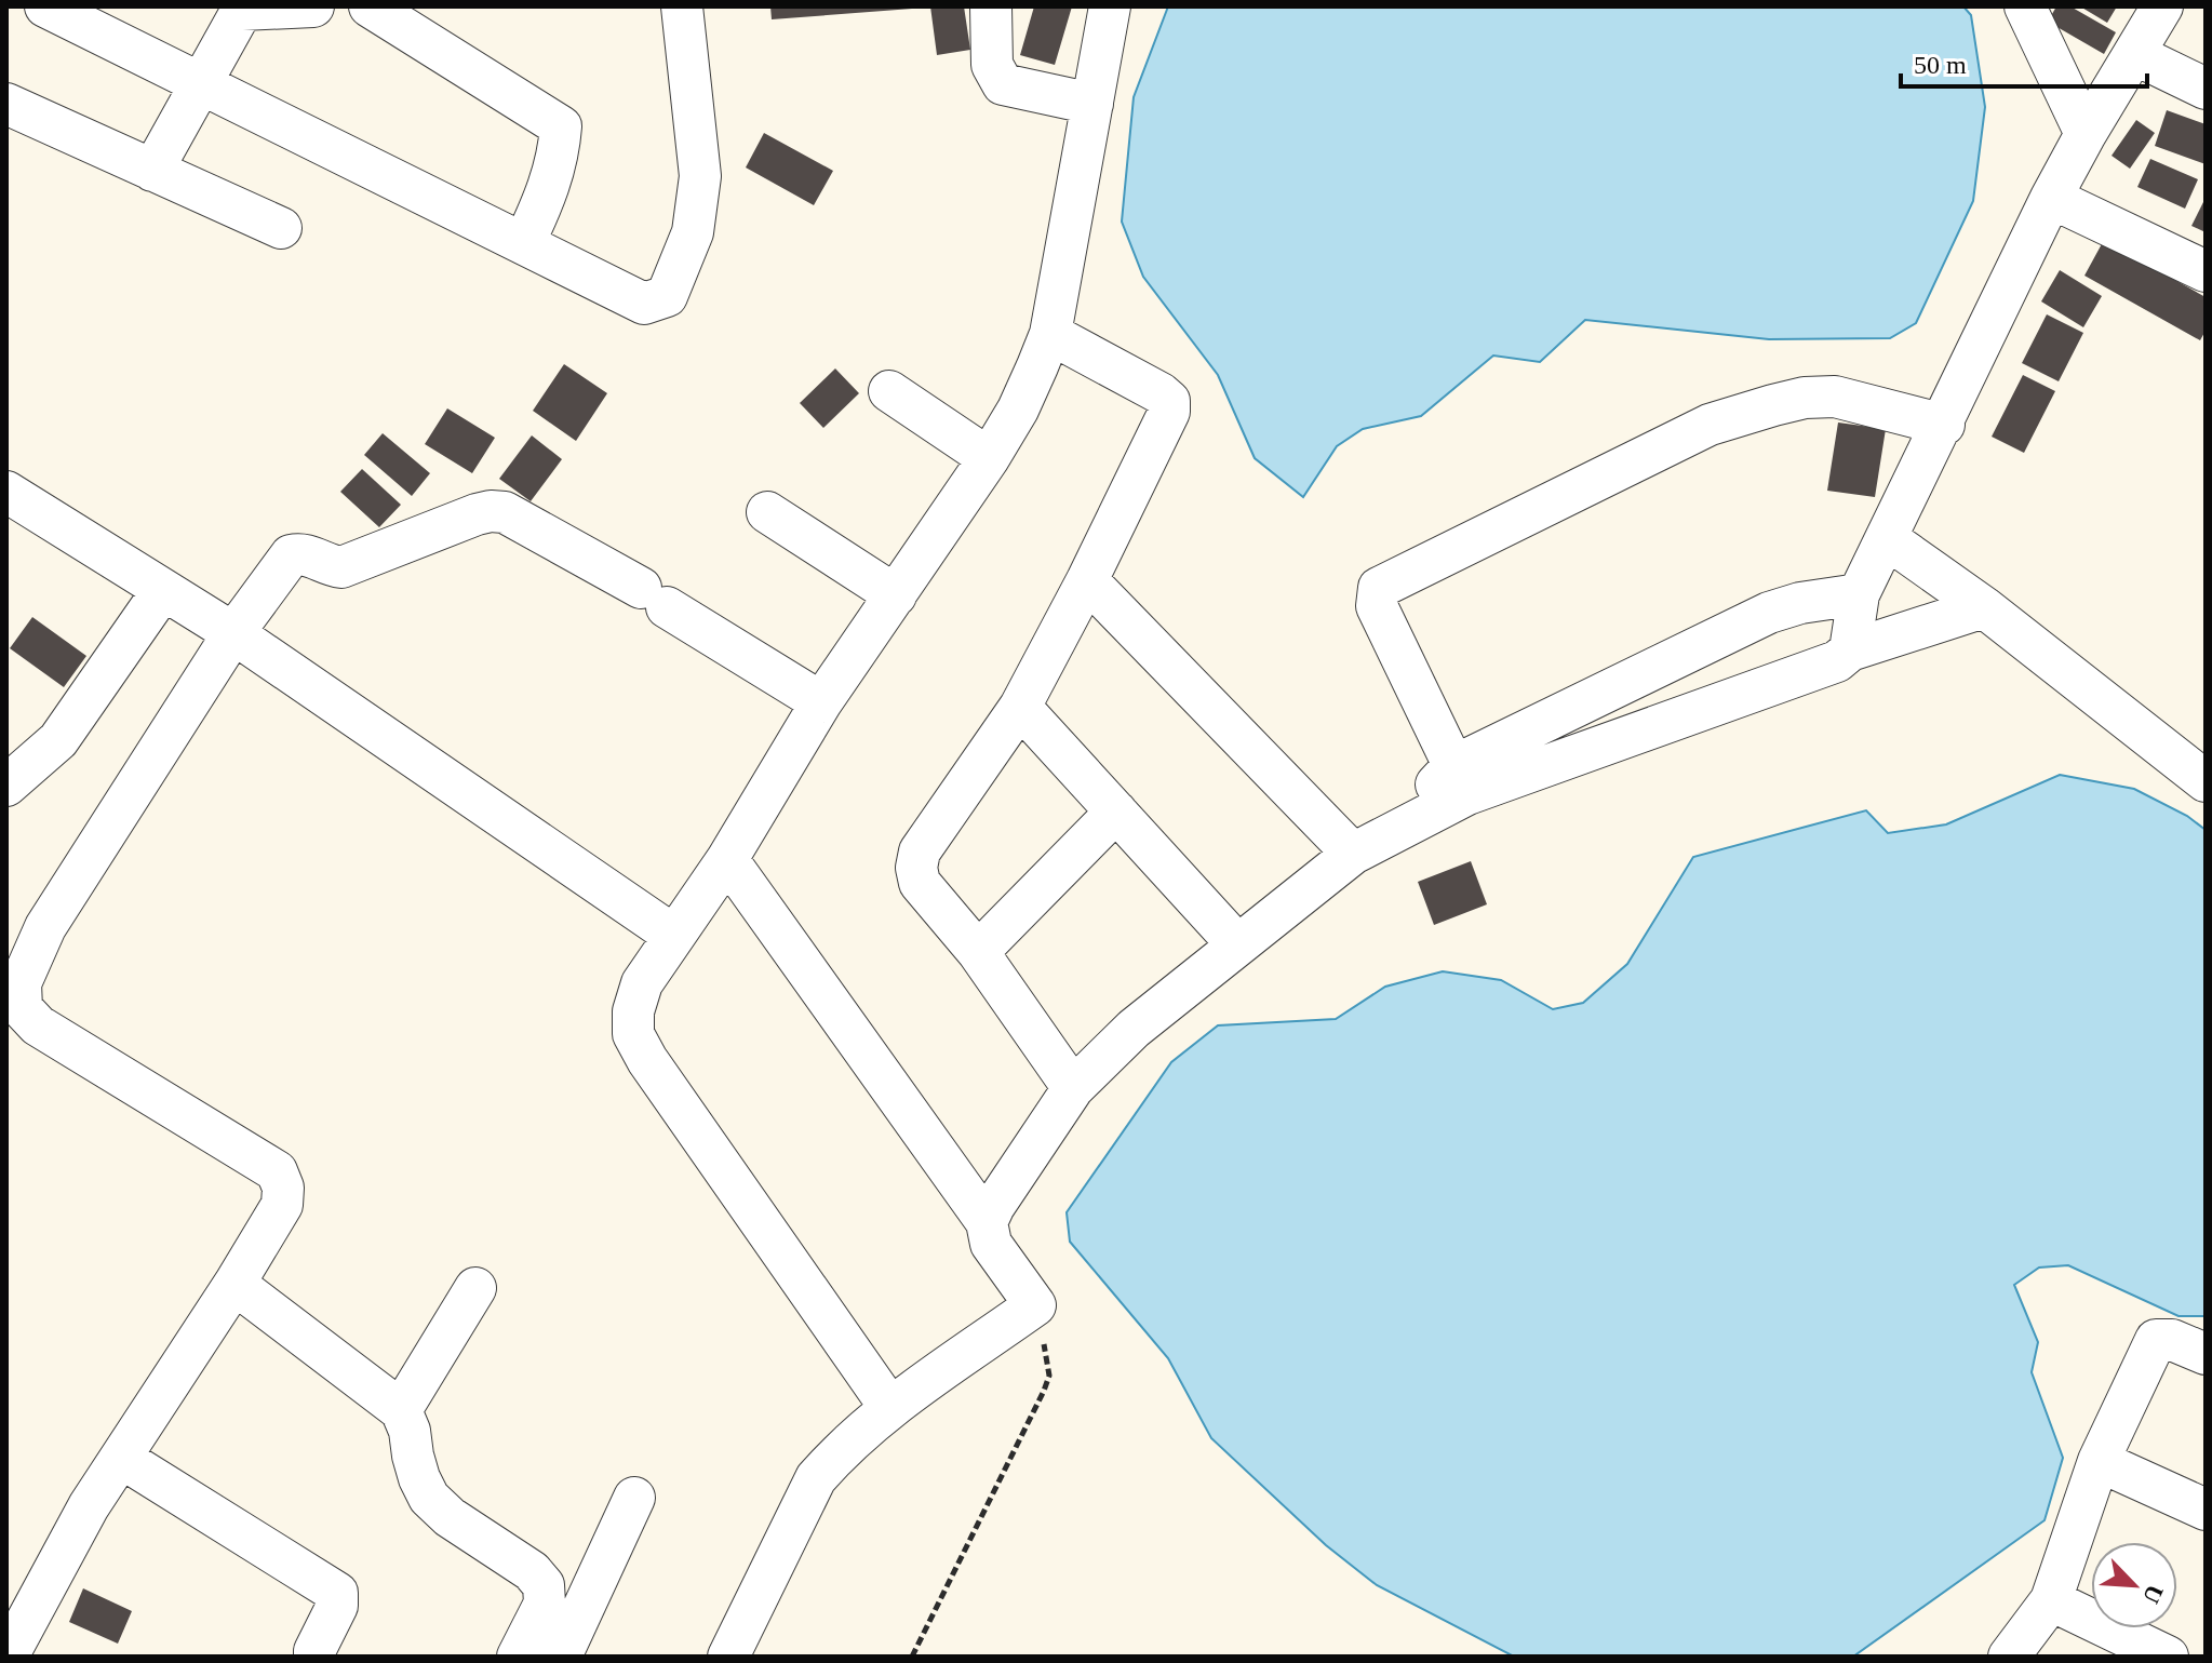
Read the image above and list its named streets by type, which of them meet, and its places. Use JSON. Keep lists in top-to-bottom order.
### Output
{
  "scale_bar": "50 m",
  "north": "bottom right"
}
